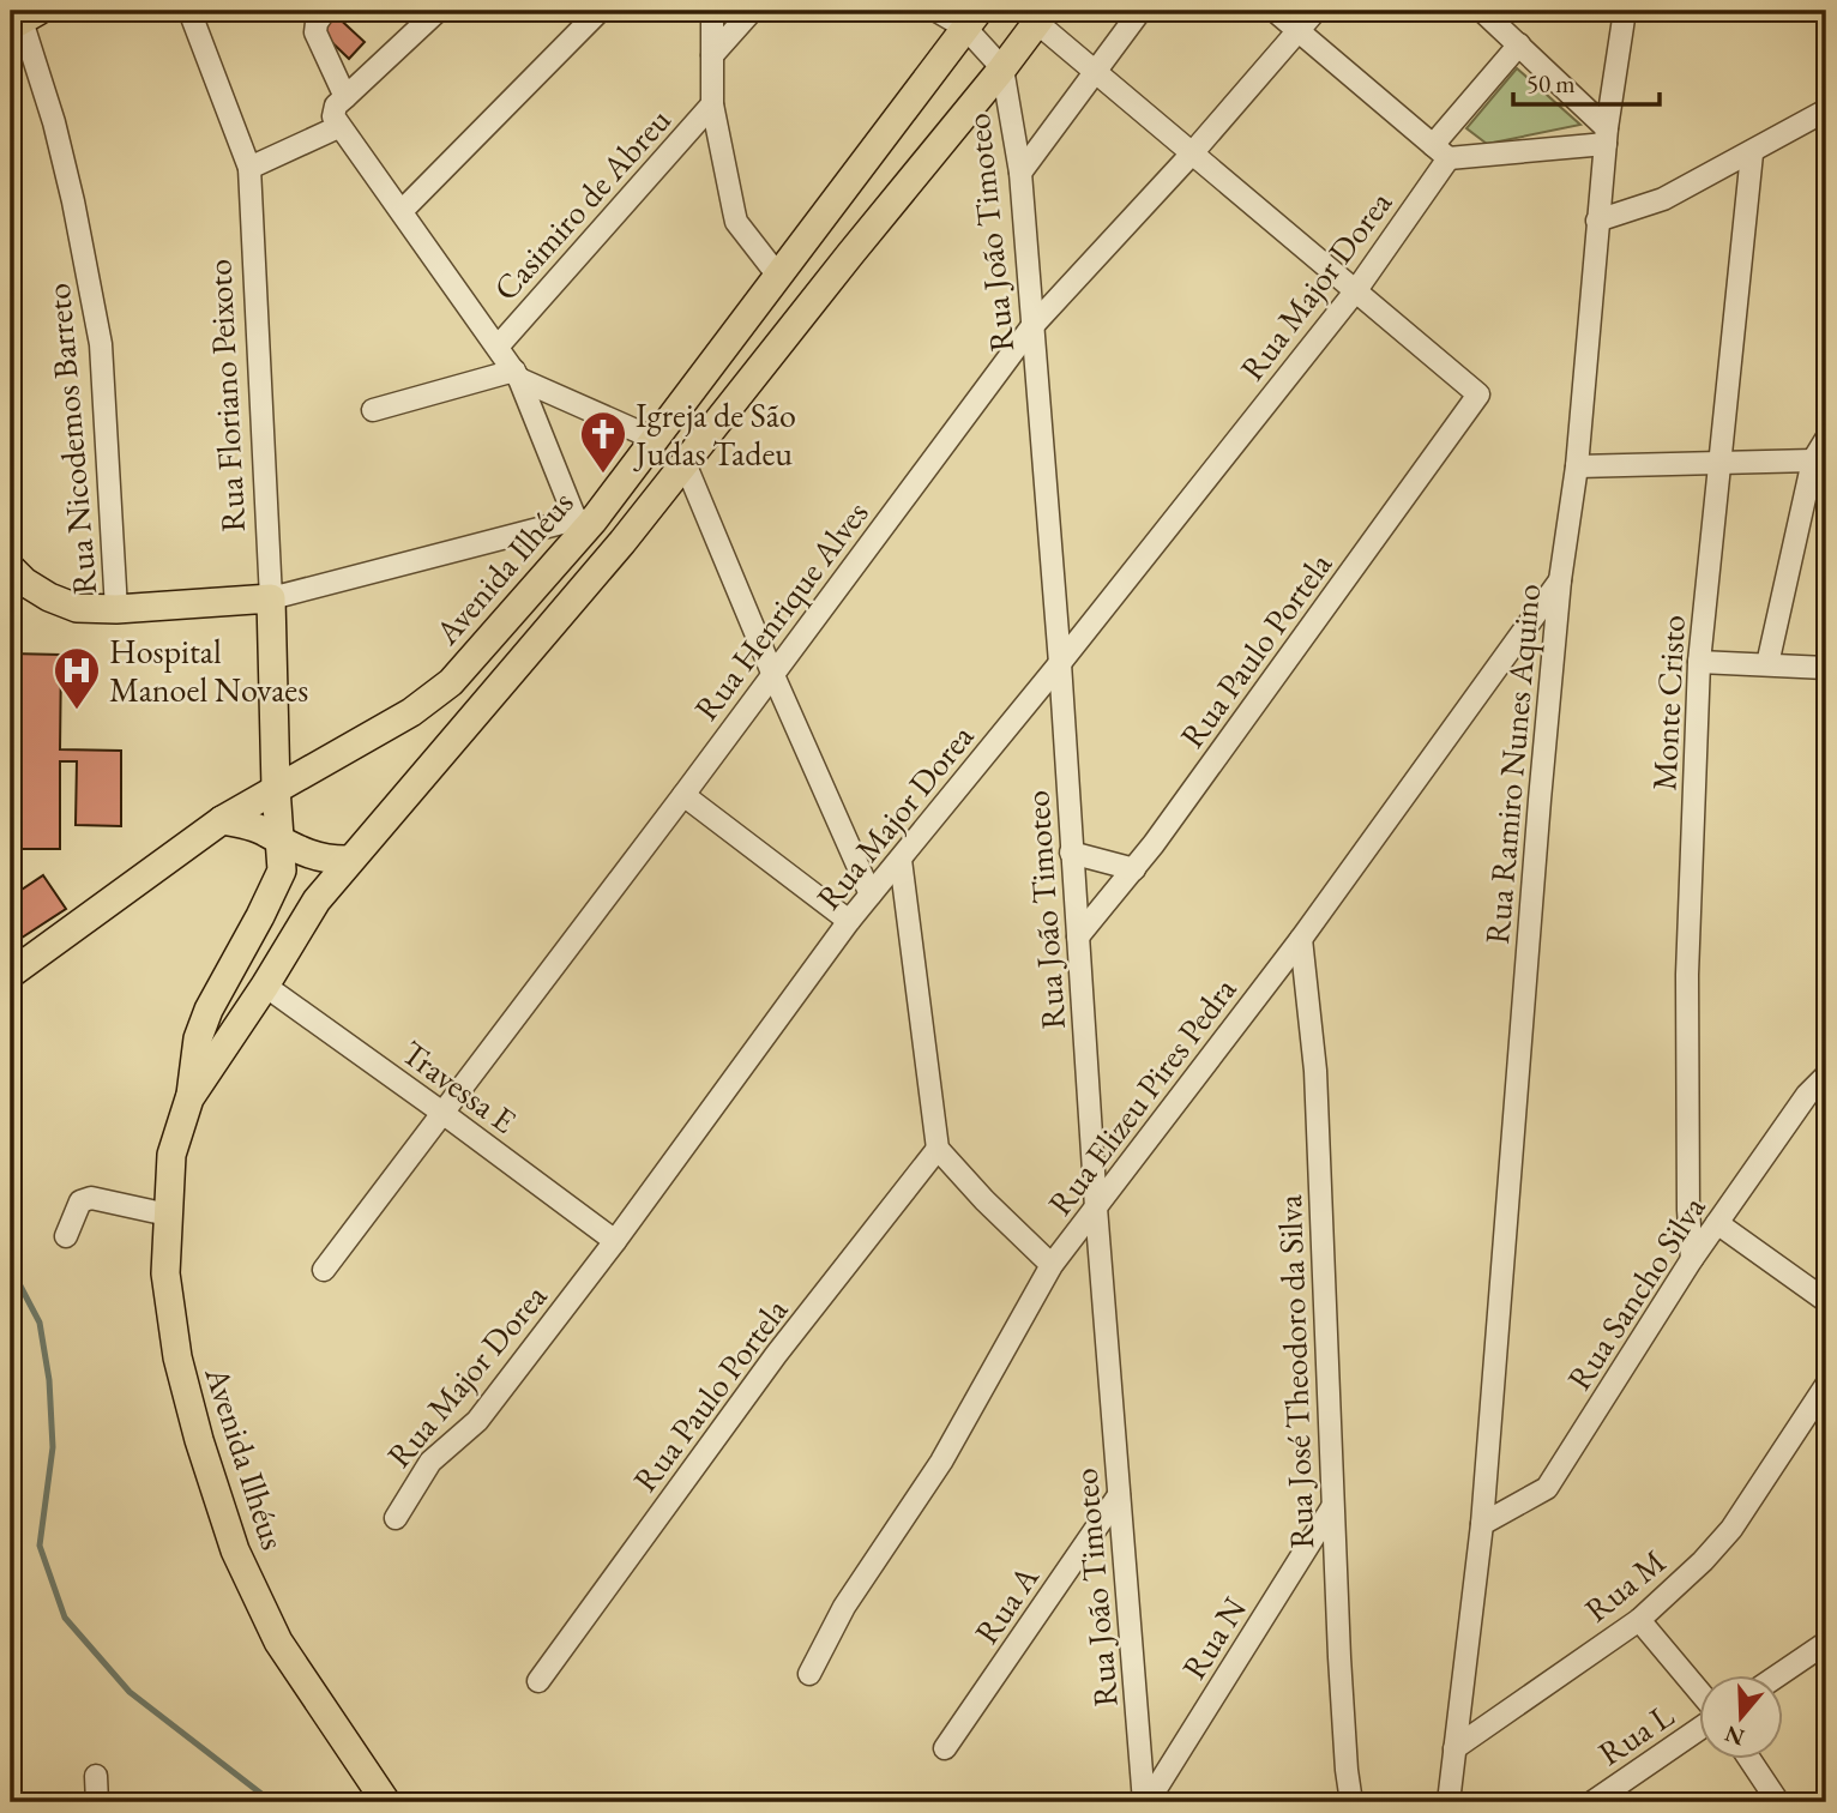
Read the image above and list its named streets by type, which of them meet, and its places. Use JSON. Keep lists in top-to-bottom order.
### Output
{
  "streets": {
    "main road": ["Rua Floriano Peixoto", "Avenida Ilhéus"],
    "street": [
      "Casimiro de Abreu",
      "Rua João Timoteo",
      "Rua Major Dorea",
      "Rua Nicodemos Barreto",
      "Rua Henrique Alves",
      "Rua Paulo Portela",
      "Monte Cristo",
      "Rua Ramiro Nunes Aquino",
      "Travessa E",
      "Rua Elizeu Pires Pedra",
      "Rua Sancho Silva",
      "Rua José Theodoro da Silva",
      "Rua M",
      "Rua A",
      "Rua N",
      "Rua L"
    ]
  },
  "crossings": [
    ["Rua João Timoteo", "Rua Major Dorea"],
    ["Rua João Timoteo", "Avenida Ilhéus"],
    ["Rua João Timoteo", "Rua Henrique Alves"],
    ["Rua João Timoteo", "Rua Paulo Portela"],
    ["Rua João Timoteo", "Rua Elizeu Pires Pedra"],
    ["Rua João Timoteo", "Rua A"],
    ["Rua João Timoteo", "Rua N"],
    ["Rua Major Dorea", "Rua Paulo Portela"],
    ["Rua Major Dorea", "Travessa E"],
    ["Rua Floriano Peixoto", "Avenida Ilhéus"],
    ["Avenida Ilhéus", "Travessa E"],
    ["Rua Henrique Alves", "Travessa E"],
    ["Monte Cristo", "Rua Sancho Silva"],
    ["Rua Ramiro Nunes Aquino", "Rua Elizeu Pires Pedra"],
    ["Rua Ramiro Nunes Aquino", "Rua Sancho Silva"],
    ["Rua Ramiro Nunes Aquino", "Rua M"],
    ["Rua Elizeu Pires Pedra", "Rua José Theodoro da Silva"],
    ["Rua José Theodoro da Silva", "Rua N"]
  ],
  "places": {
    "church": ["Igreja de São Judas Tadeu"],
    "hospital": ["Hospital Manoel Novaes"]
  },
  "scale_bar": "50 m",
  "north": "bottom"
}
